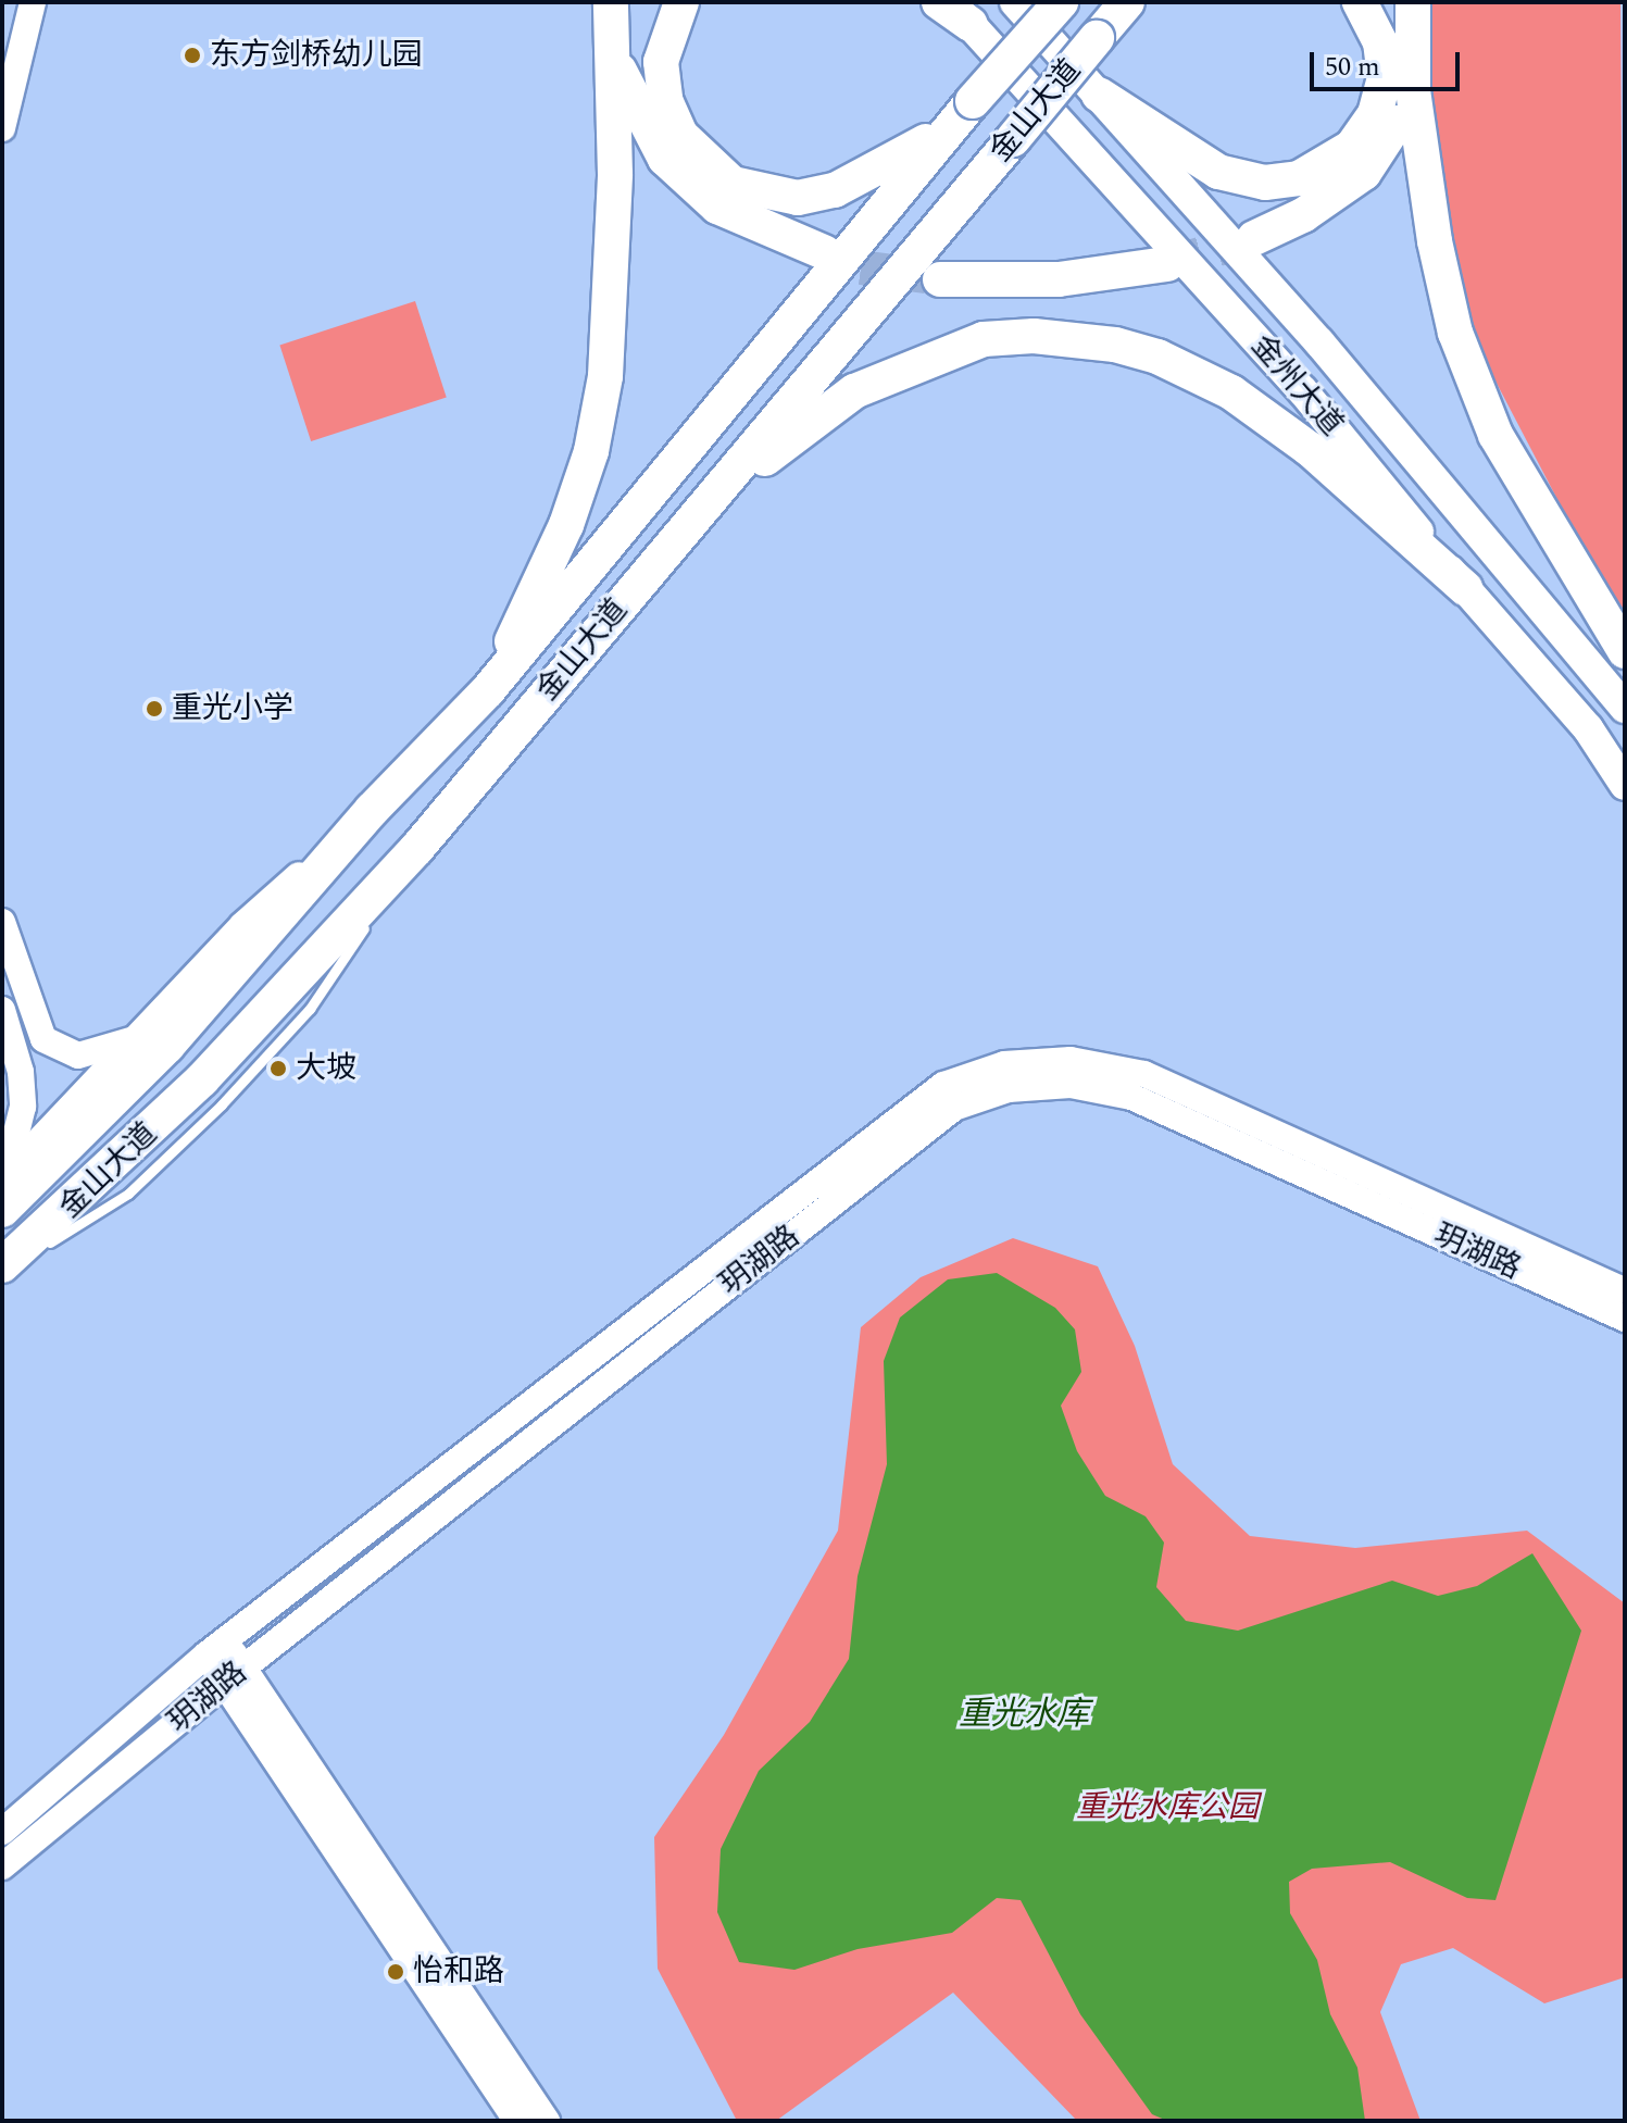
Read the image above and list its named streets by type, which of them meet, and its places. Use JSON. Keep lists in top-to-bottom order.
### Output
{
  "streets": {
    "highway": ["金山大道"],
    "main road": ["金州大道", "玥湖路"]
  },
  "water": ["重光水库"],
  "parks": ["重光水库公园"],
  "places": [
    "东方剑桥幼儿园",
    "重光小学",
    "大坡",
    "怡和路"
  ],
  "scale_bar": "50 m"
}
